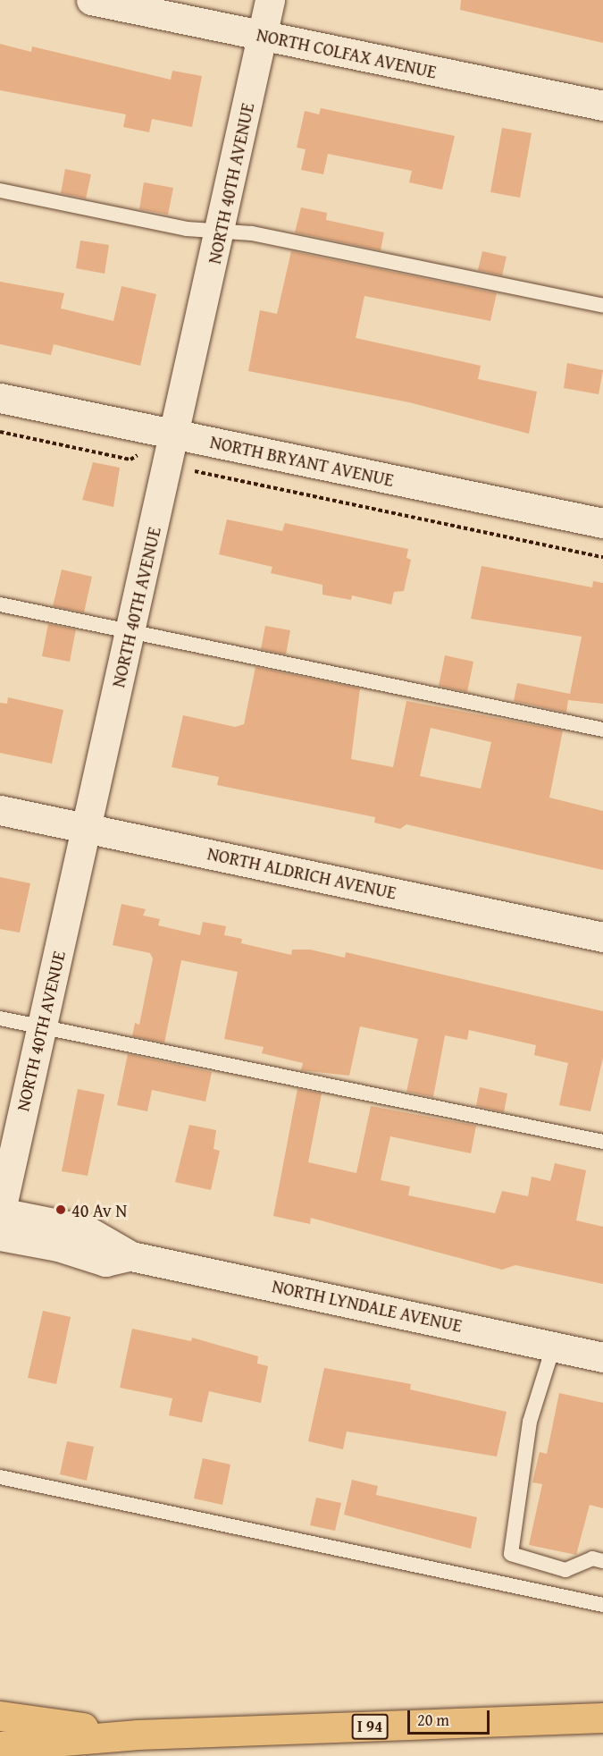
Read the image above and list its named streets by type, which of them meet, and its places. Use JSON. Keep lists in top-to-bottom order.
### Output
{
  "streets": {
    "highway": ["I 94"],
    "street": [
      "NORTH COLFAX AVENUE",
      "NORTH 40TH AVENUE",
      "NORTH BRYANT AVENUE",
      "NORTH ALDRICH AVENUE",
      "NORTH LYNDALE AVENUE"
    ]
  },
  "crossings": [
    ["NORTH COLFAX AVENUE", "NORTH 40TH AVENUE"],
    ["NORTH 40TH AVENUE", "NORTH BRYANT AVENUE"],
    ["NORTH 40TH AVENUE", "NORTH ALDRICH AVENUE"],
    ["NORTH 40TH AVENUE", "NORTH LYNDALE AVENUE"]
  ],
  "places": ["40 Av N"],
  "scale_bar": "20 m"
}
